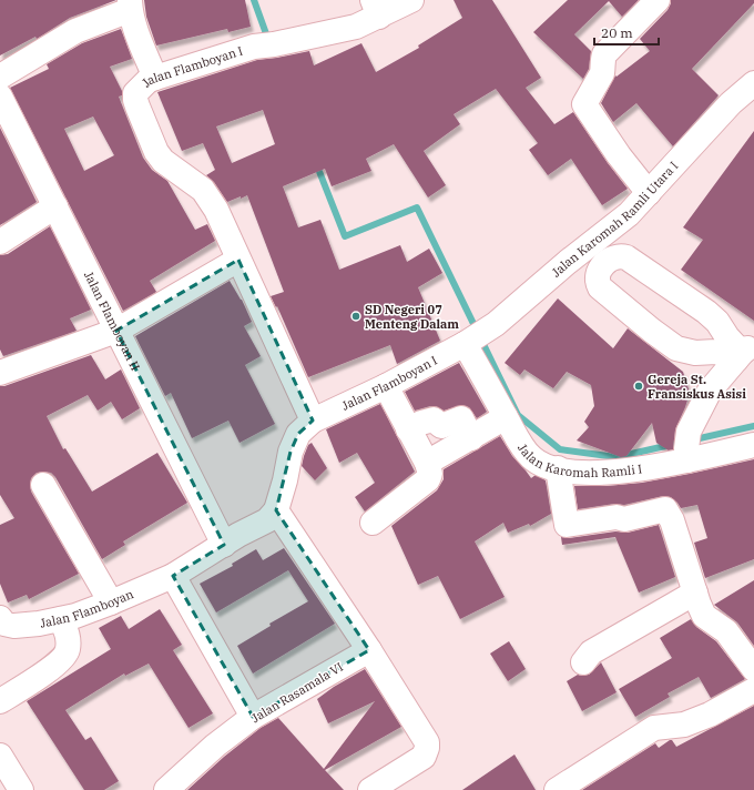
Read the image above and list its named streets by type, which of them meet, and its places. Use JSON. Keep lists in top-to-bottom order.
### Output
{
  "streets": {
    "street": [
      "Jalan Flamboyan I",
      "Jalan Karomah Ramli Utara I",
      "Jalan Flamboyan II",
      "Jalan Karomah Ramli I",
      "Jalan Flamboyan",
      "Jalan Rasamala VI"
    ]
  },
  "crossings": [
    ["Jalan Flamboyan I", "Jalan Karomah Ramli Utara I"],
    ["Jalan Flamboyan I", "Jalan Karomah Ramli I"],
    ["Jalan Karomah Ramli Utara I", "Jalan Karomah Ramli I"]
  ],
  "places": ["SD Negeri 07 Menteng Dalam", "Gereja St. Fransiskus Asisi"],
  "scale_bar": "20 m"
}
